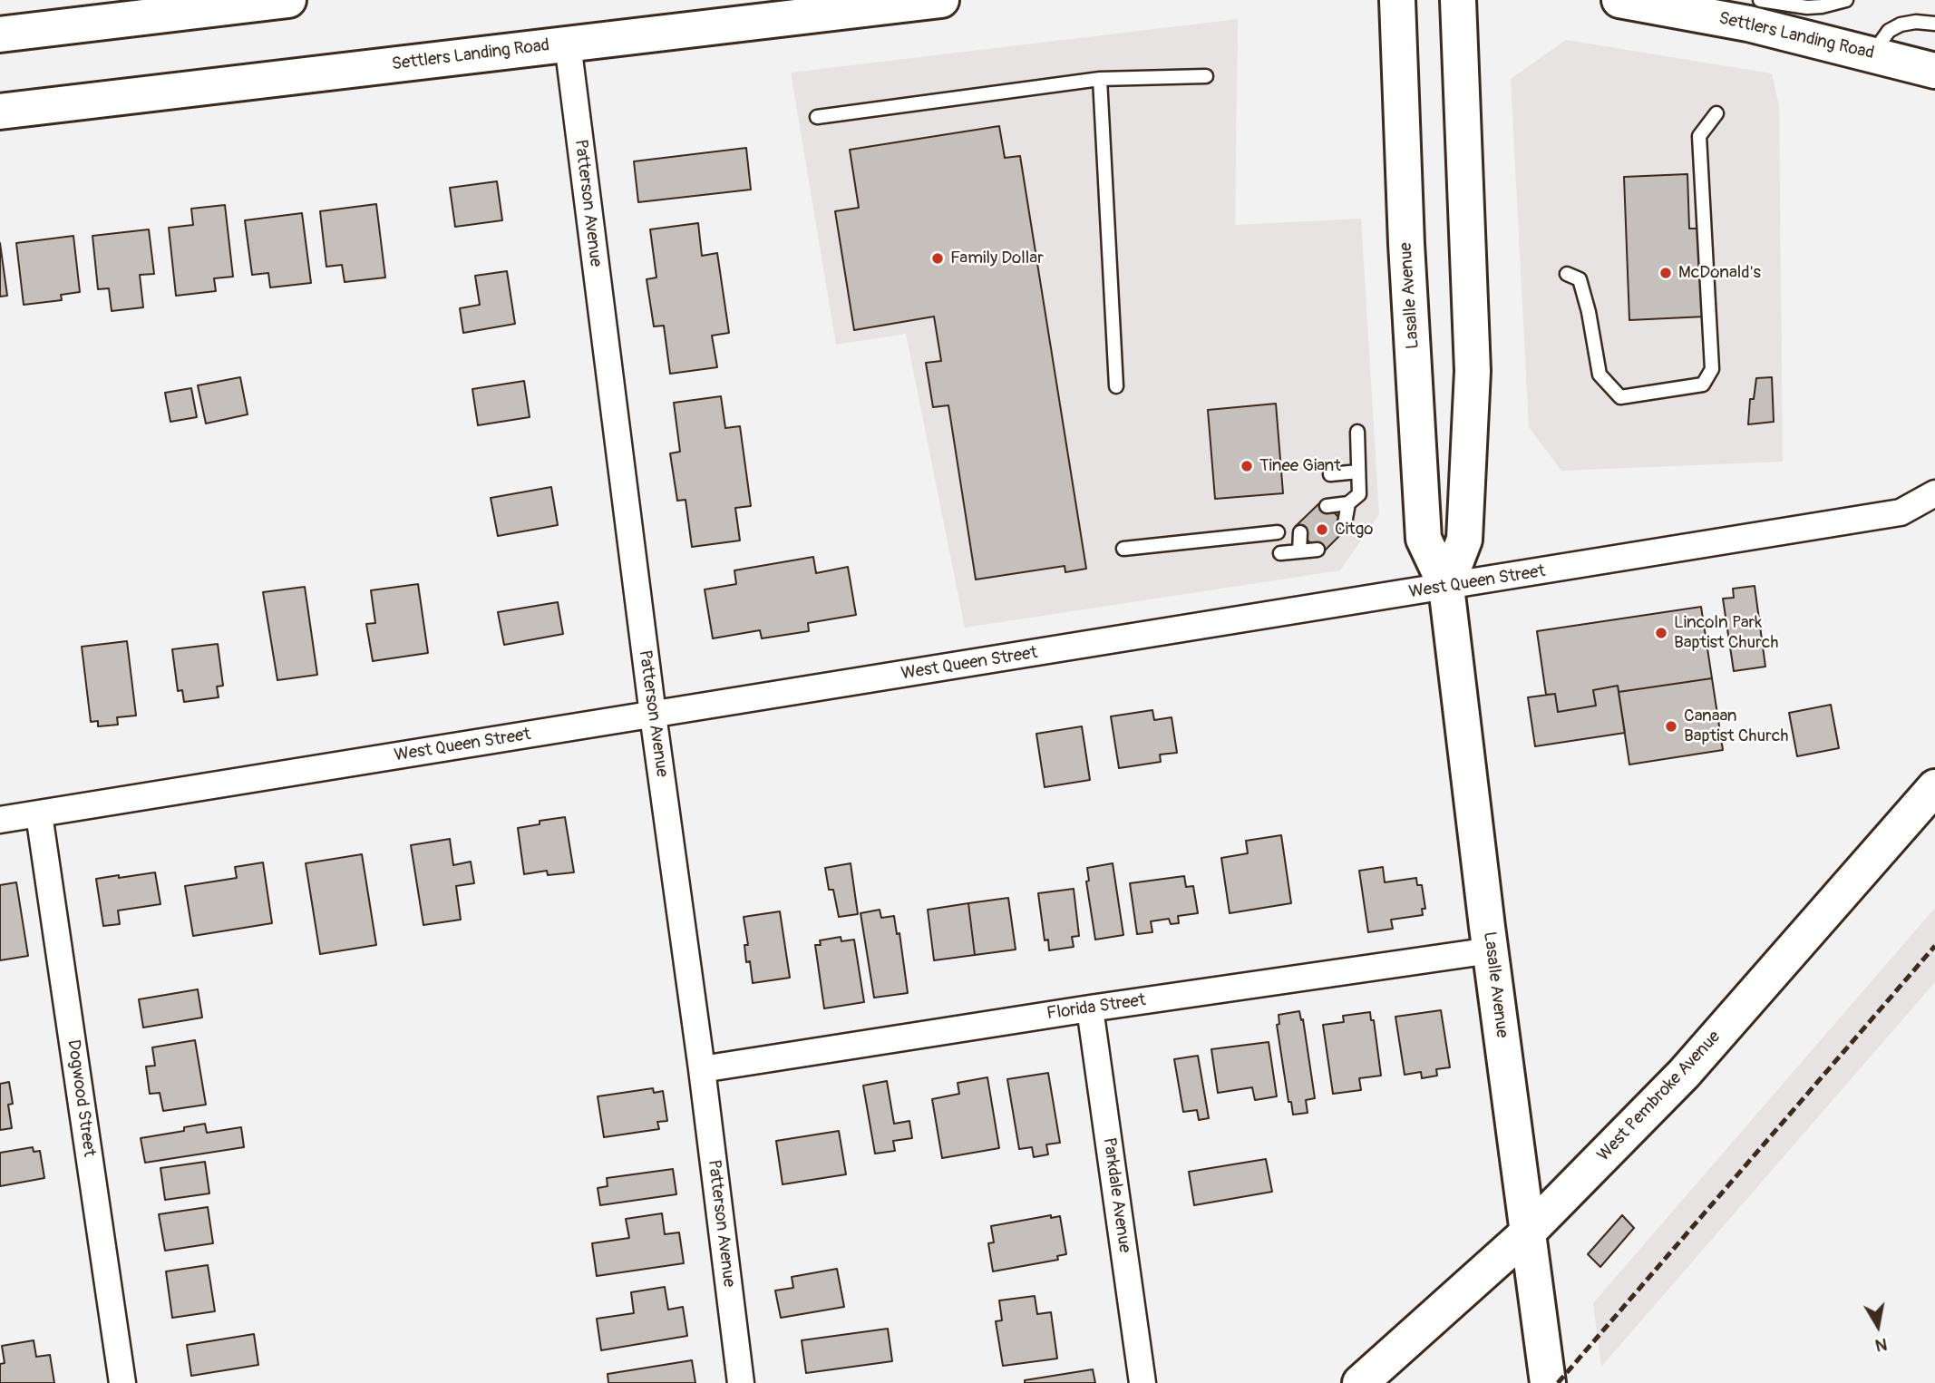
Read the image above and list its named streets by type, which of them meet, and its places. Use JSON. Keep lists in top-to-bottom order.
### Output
{
  "streets": {
    "main road": ["Settlers Landing Road", "Lasalle Avenue", "West Pembroke Avenue"],
    "street": [
      "Patterson Avenue",
      "West Queen Street",
      "Florida Street",
      "Dogwood Street",
      "Parkdale Avenue"
    ]
  },
  "crossings": [
    ["Settlers Landing Road", "Patterson Avenue"],
    ["Patterson Avenue", "West Queen Street"],
    ["Patterson Avenue", "Florida Street"],
    ["Lasalle Avenue", "West Queen Street"],
    ["Lasalle Avenue", "Florida Street"],
    ["Lasalle Avenue", "West Pembroke Avenue"],
    ["West Queen Street", "Dogwood Street"],
    ["Florida Street", "Parkdale Avenue"]
  ],
  "places": [
    "Family Dollar",
    "McDonald's",
    "Tinee Giant",
    "Citgo",
    "Lincoln Park Baptist Church",
    "Canaan Baptist Church"
  ],
  "north": "bottom"
}
